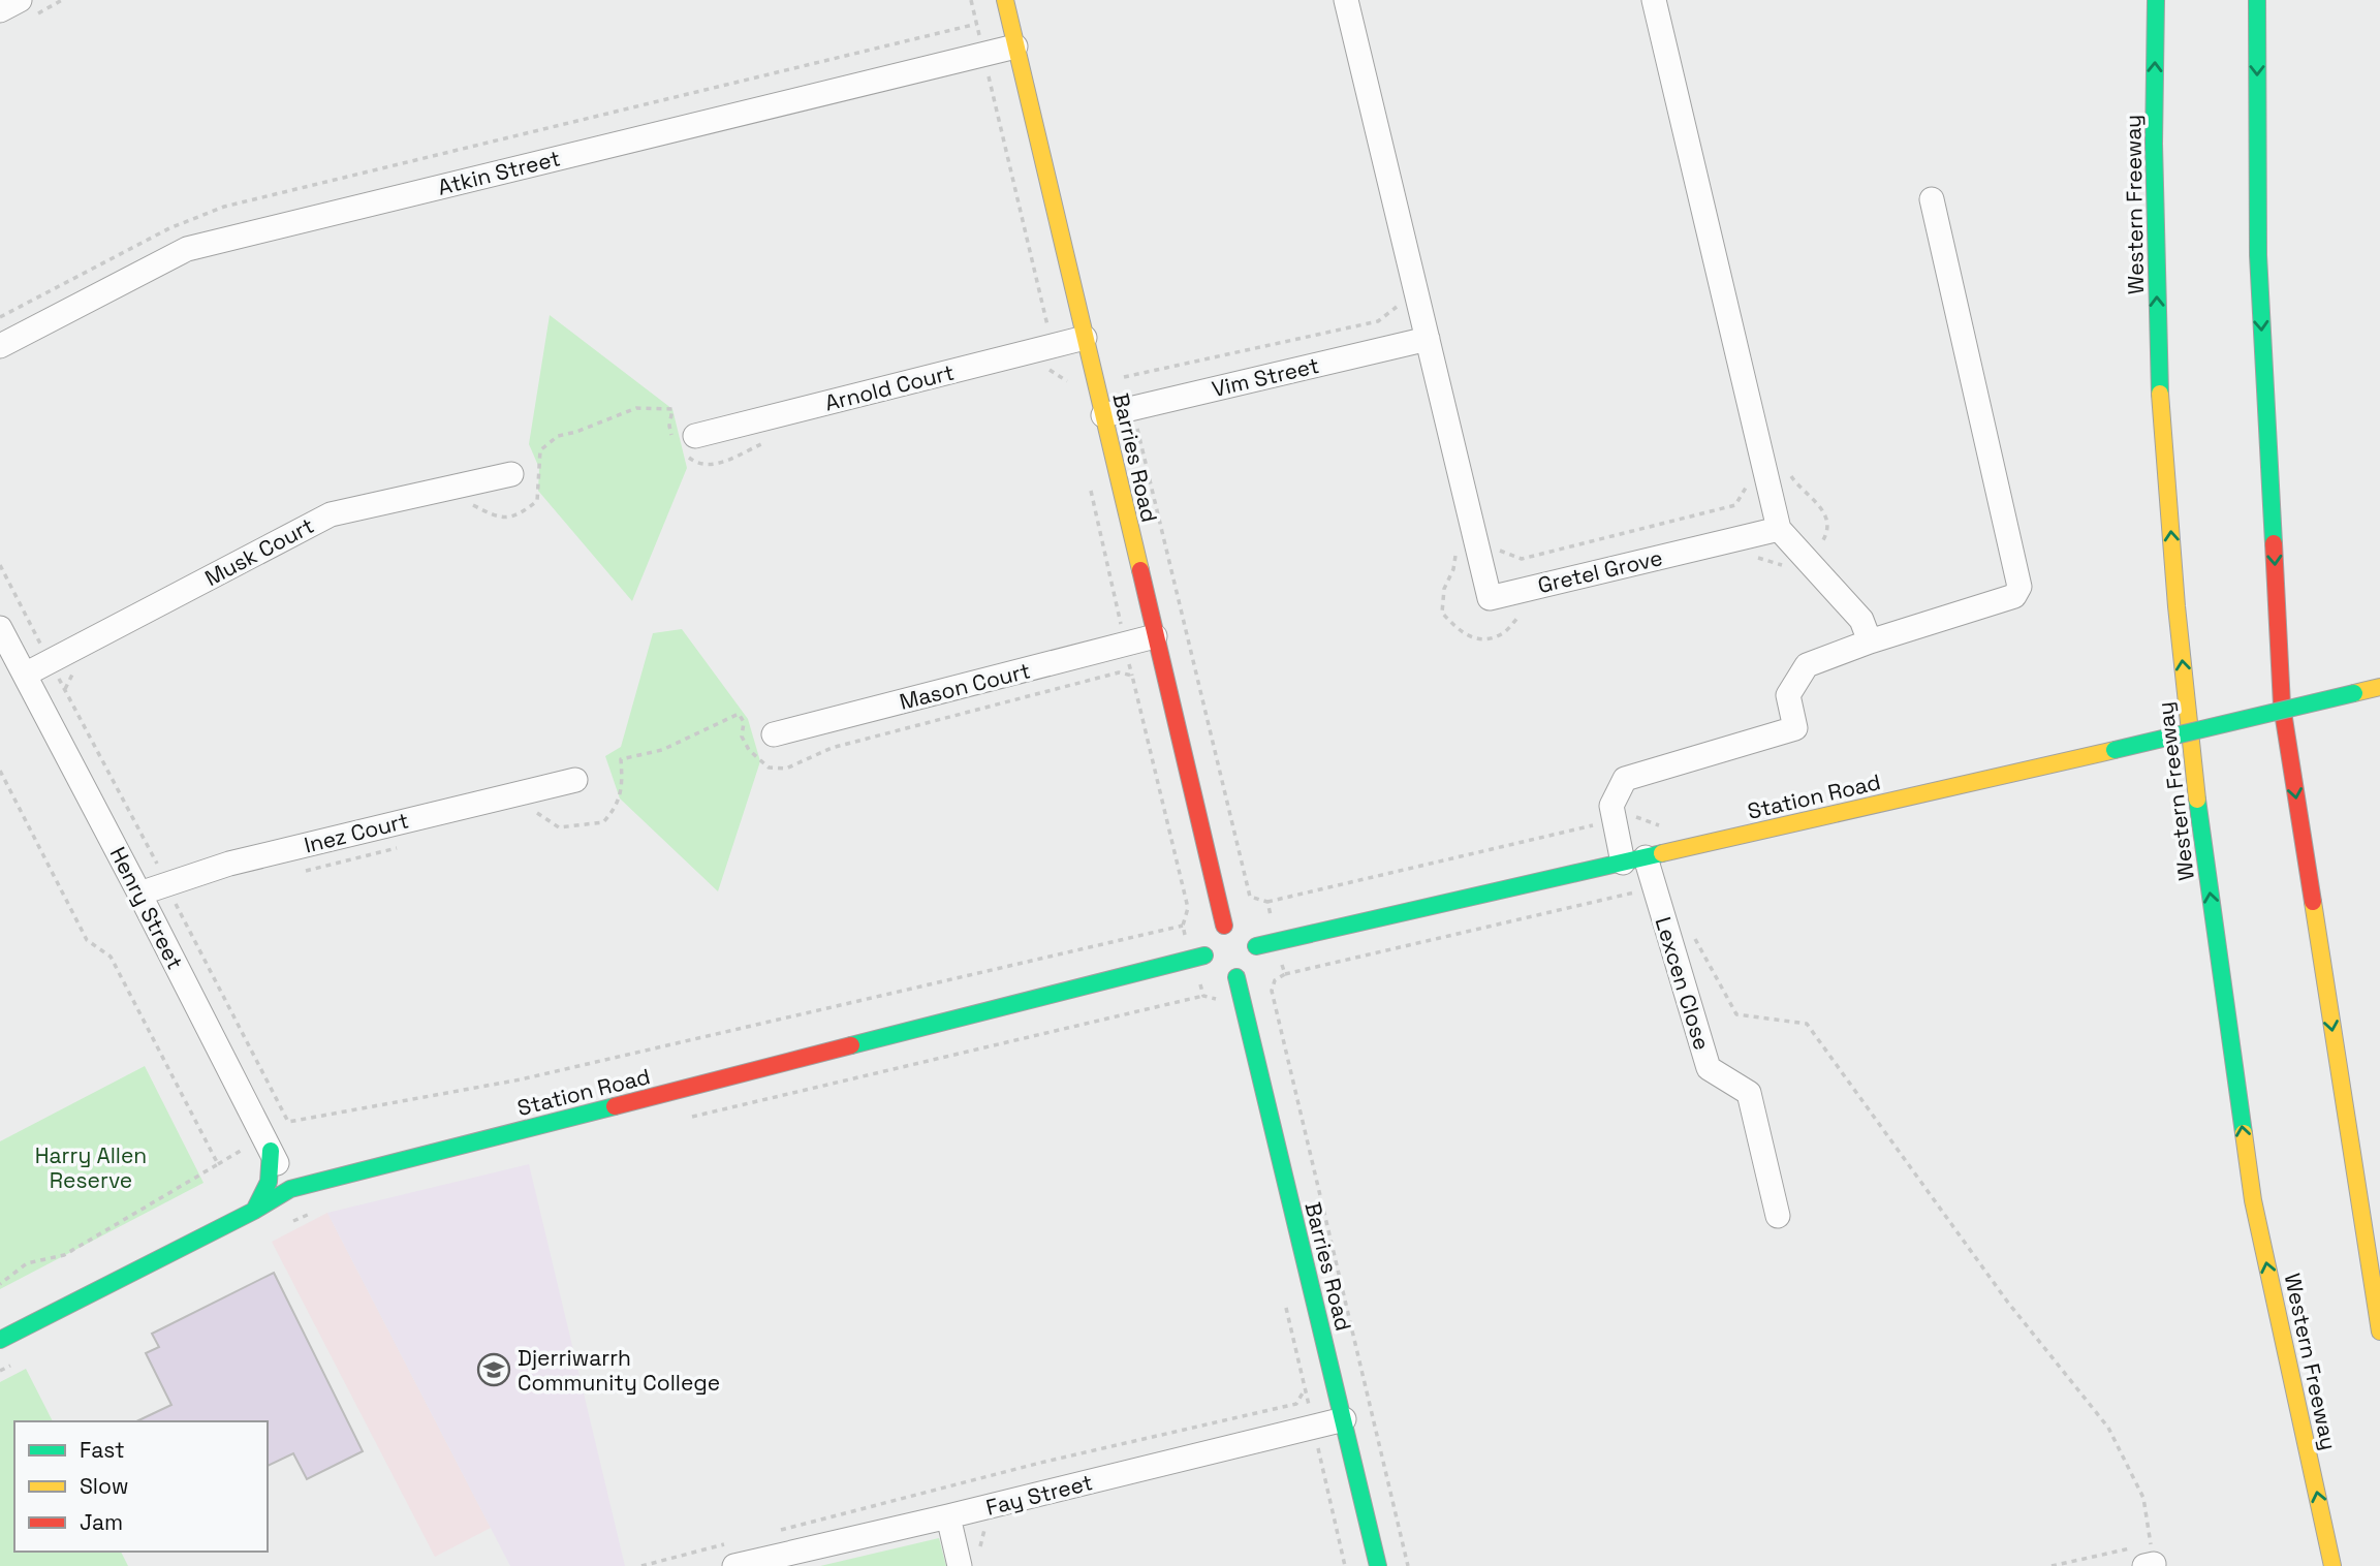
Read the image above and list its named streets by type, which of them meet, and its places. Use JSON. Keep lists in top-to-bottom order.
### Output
{
  "streets": {
    "main road": ["Western Freeway", "Barries Road", "Station Road"],
    "street": [
      "Atkin Street",
      "Vim Street",
      "Arnold Court",
      "Musk Court",
      "Gretel Grove",
      "Mason Court",
      "Inez Court",
      "Henry Street",
      "Lexcen Close",
      "Fay Street"
    ]
  },
  "crossings": [
    ["Atkin Street", "Barries Road"],
    ["Vim Street", "Barries Road"],
    ["Vim Street", "Gretel Grove"],
    ["Arnold Court", "Barries Road"],
    ["Barries Road", "Mason Court"],
    ["Barries Road", "Station Road"],
    ["Barries Road", "Fay Street"],
    ["Musk Court", "Henry Street"],
    ["Station Road", "Henry Street"],
    ["Station Road", "Lexcen Close"],
    ["Inez Court", "Henry Street"]
  ],
  "parks": ["Harry Allen Reserve"],
  "places": {
    "school or university": ["Djerriwarrh Community College"]
  },
  "legend": ["Fast", "Slow", "Jam"]
}
